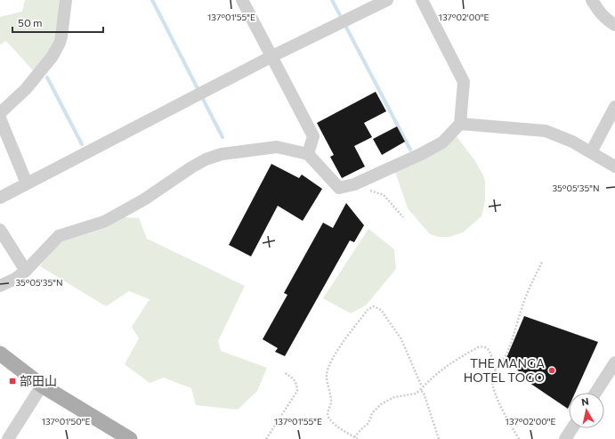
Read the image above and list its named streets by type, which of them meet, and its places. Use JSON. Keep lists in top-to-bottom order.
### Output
{
  "places": {
    "other": ["THE MANGA HOTEL TOGO"],
    "transit": ["部田山"]
  },
  "scale_bar": "50 m",
  "north": "top",
  "coordinates": [
    "137°01'55\"E",
    "137°02'00\"E",
    "35°05'35\"N",
    "137°01'50\"E"
  ]
}
